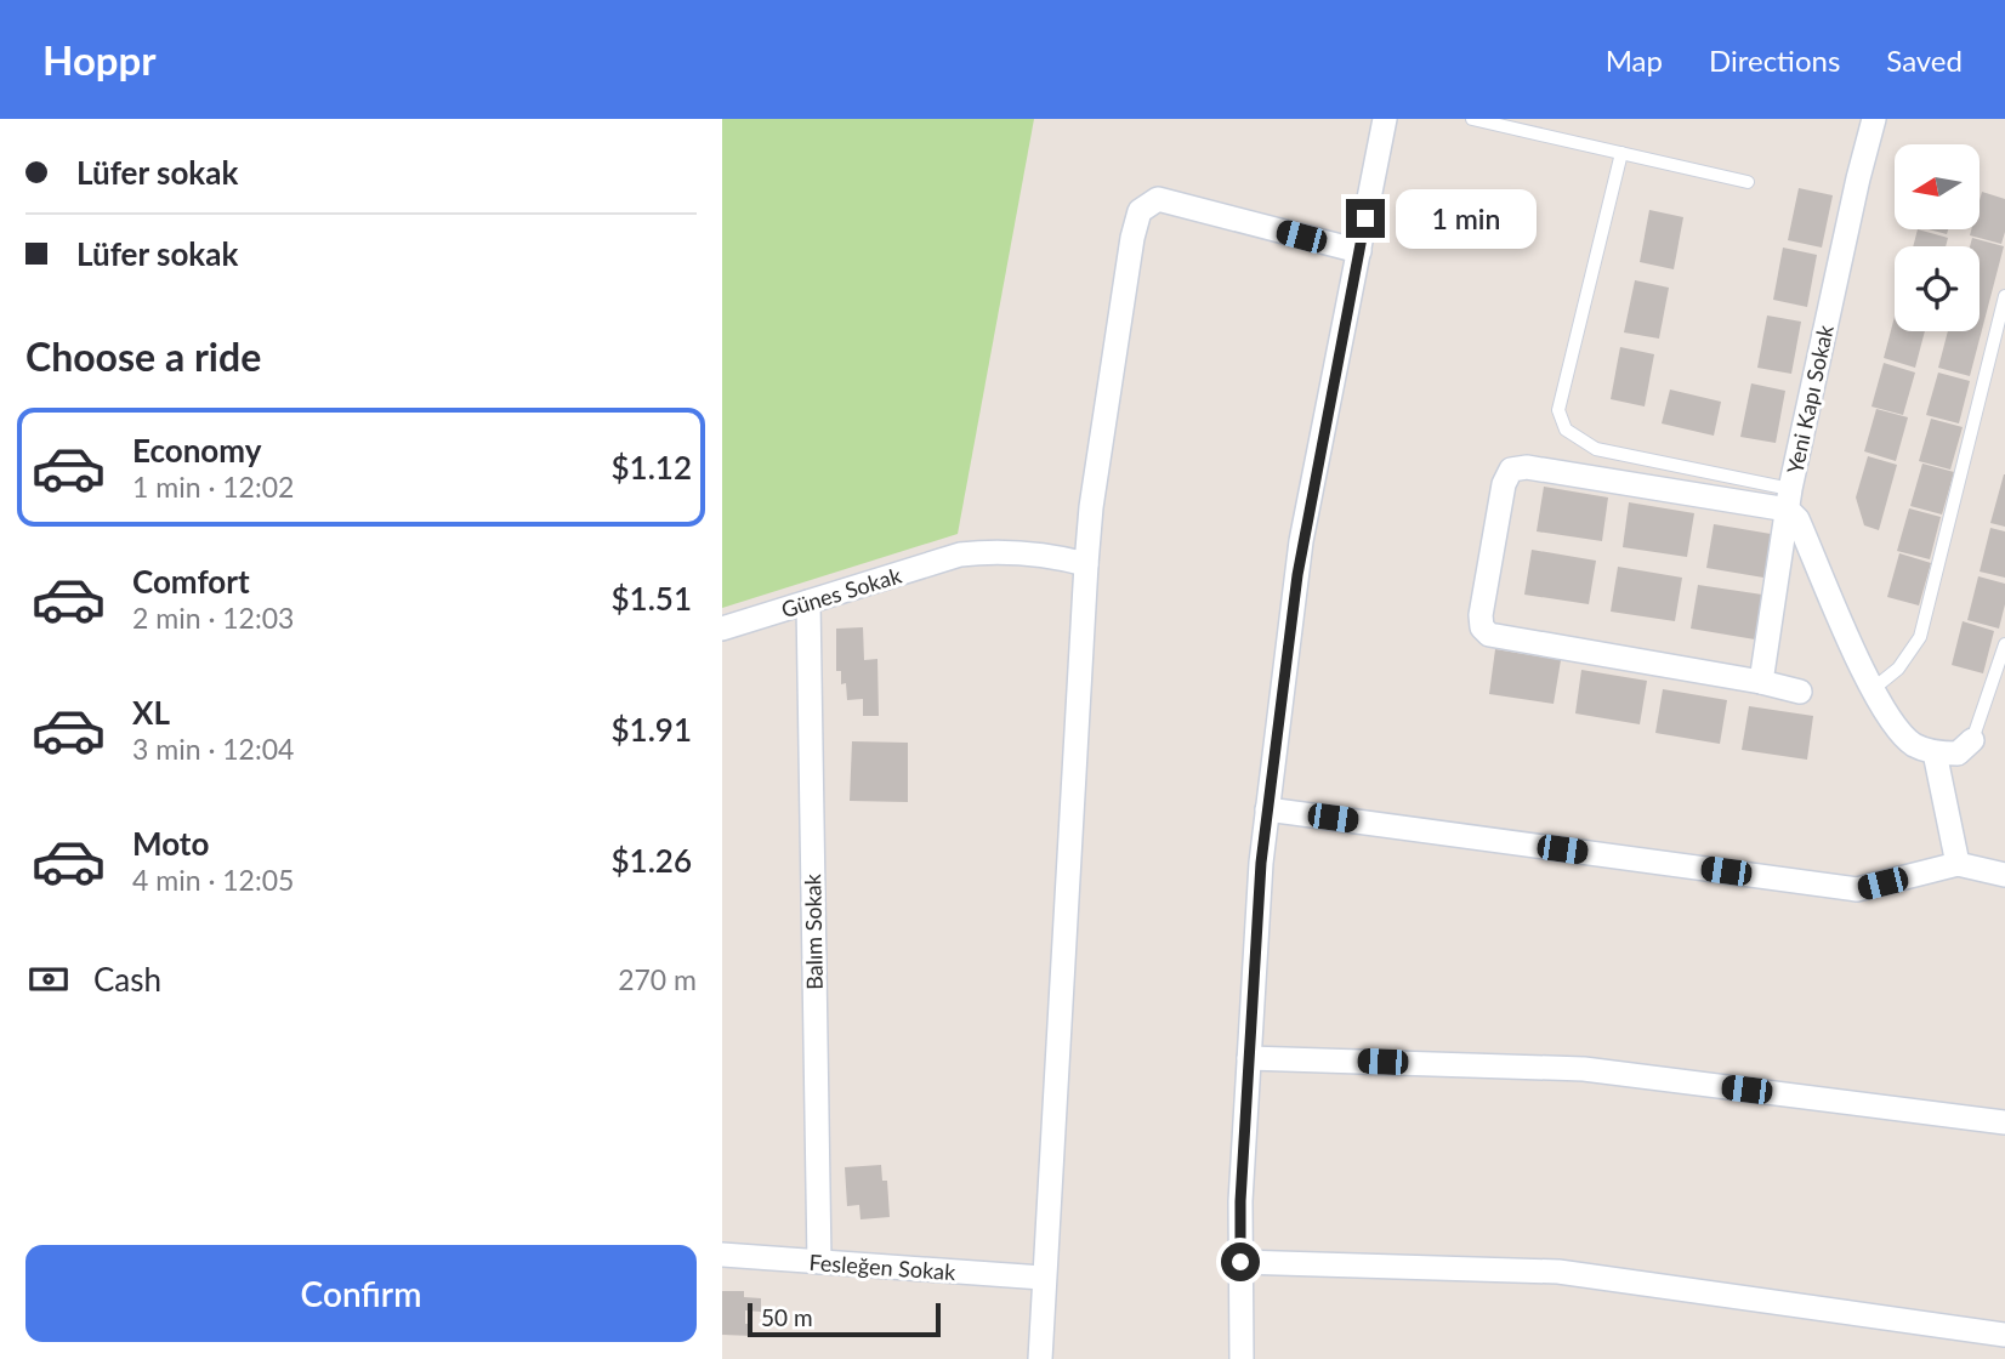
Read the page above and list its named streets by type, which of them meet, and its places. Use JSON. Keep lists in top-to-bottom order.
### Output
{
  "streets": {
    "street": [
      "Yeni Kapı Sokak",
      "Günes Sokak",
      "Balım Sokak",
      "Fesleğen Sokak"
    ]
  },
  "crossings": [
    ["Günes Sokak", "Balım Sokak"],
    ["Balım Sokak", "Fesleğen Sokak"]
  ],
  "scale_bar": "50 m",
  "north": "left",
  "page": {
    "header": "Hoppr",
    "nav": ["Map", "Directions", "Saved"],
    "banner": ["Lüfer sokak", "Lüfer sokak"],
    "bubble": "1 min",
    "heading": "Choose a ride",
    "list": [
      {
        "name": "Economy",
        "note": "1 min · 12:02",
        "value": "$1.12"
      },
      {
        "name": "Comfort",
        "note": "2 min · 12:03",
        "value": "$1.51"
      },
      {
        "name": "XL",
        "note": "3 min · 12:04",
        "value": "$1.91"
      },
      {
        "name": "Moto",
        "note": "4 min · 12:05",
        "value": "$1.26"
      }
    ],
    "pay": ["Cash", "270 m"],
    "buttons": "Confirm",
    "scale": "50 m"
  }
}
